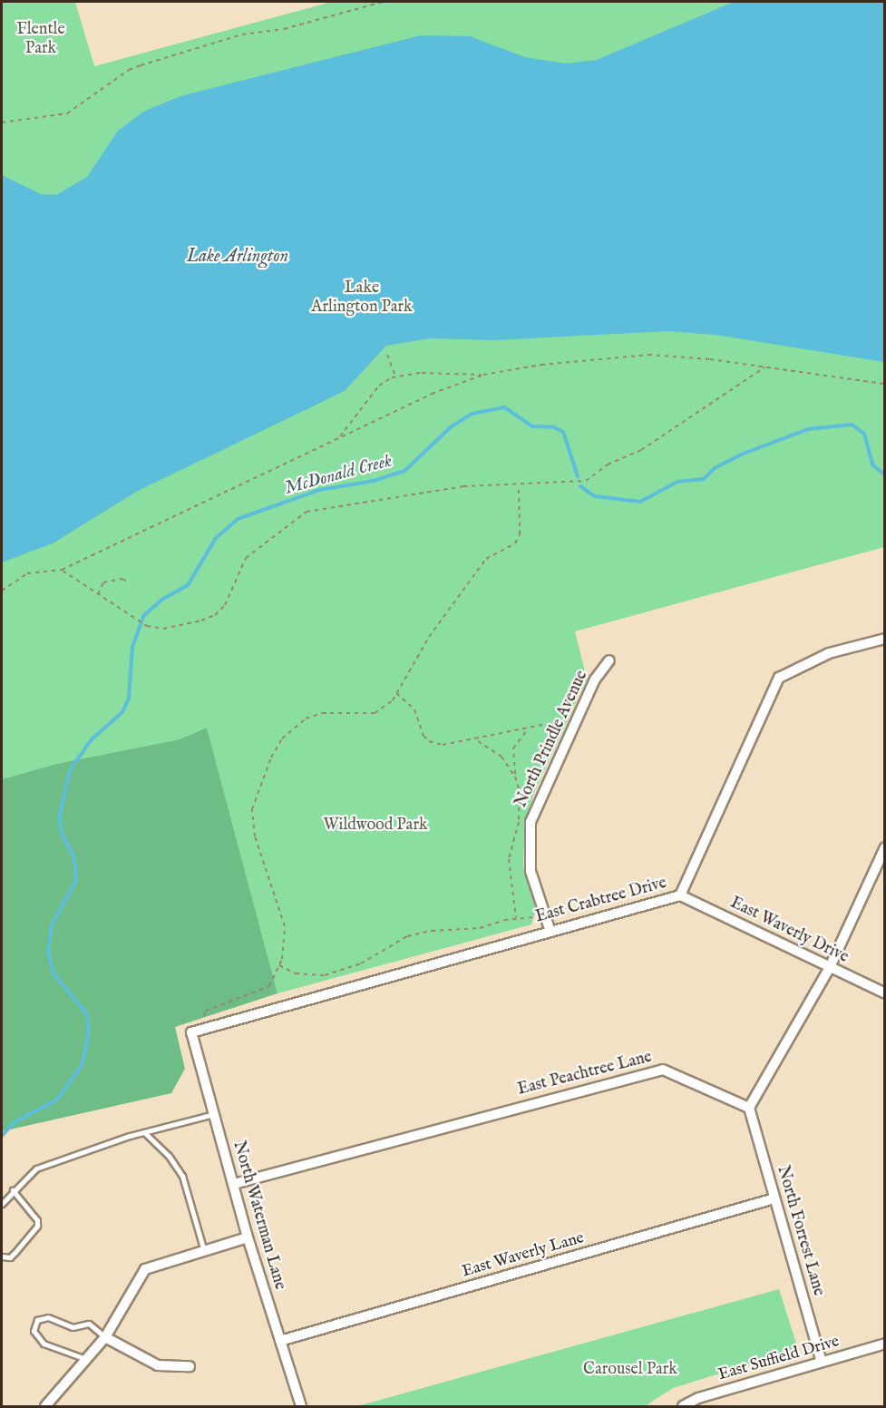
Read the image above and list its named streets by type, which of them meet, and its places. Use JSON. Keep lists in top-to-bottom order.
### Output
{
  "streets": {
    "street": [
      "North Prindle Avenue",
      "East Crabtree Drive",
      "East Waverly Drive",
      "East Peachtree Lane",
      "North Waterman Lane",
      "North Forrest Lane",
      "East Waverly Lane",
      "East Suffield Drive"
    ]
  },
  "crossings": [
    ["North Prindle Avenue", "East Crabtree Drive"],
    ["East Crabtree Drive", "East Waverly Drive"],
    ["East Crabtree Drive", "North Waterman Lane"],
    ["East Peachtree Lane", "North Waterman Lane"],
    ["East Peachtree Lane", "North Forrest Lane"],
    ["North Waterman Lane", "East Waverly Lane"],
    ["North Forrest Lane", "East Waverly Lane"],
    ["North Forrest Lane", "East Suffield Drive"]
  ],
  "water": ["Lake Arlington", "McDonald Creek"],
  "parks": [
    "Flentle Park",
    "Lake Arlington Park",
    "Wildwood Park",
    "Carousel Park"
  ]
}
